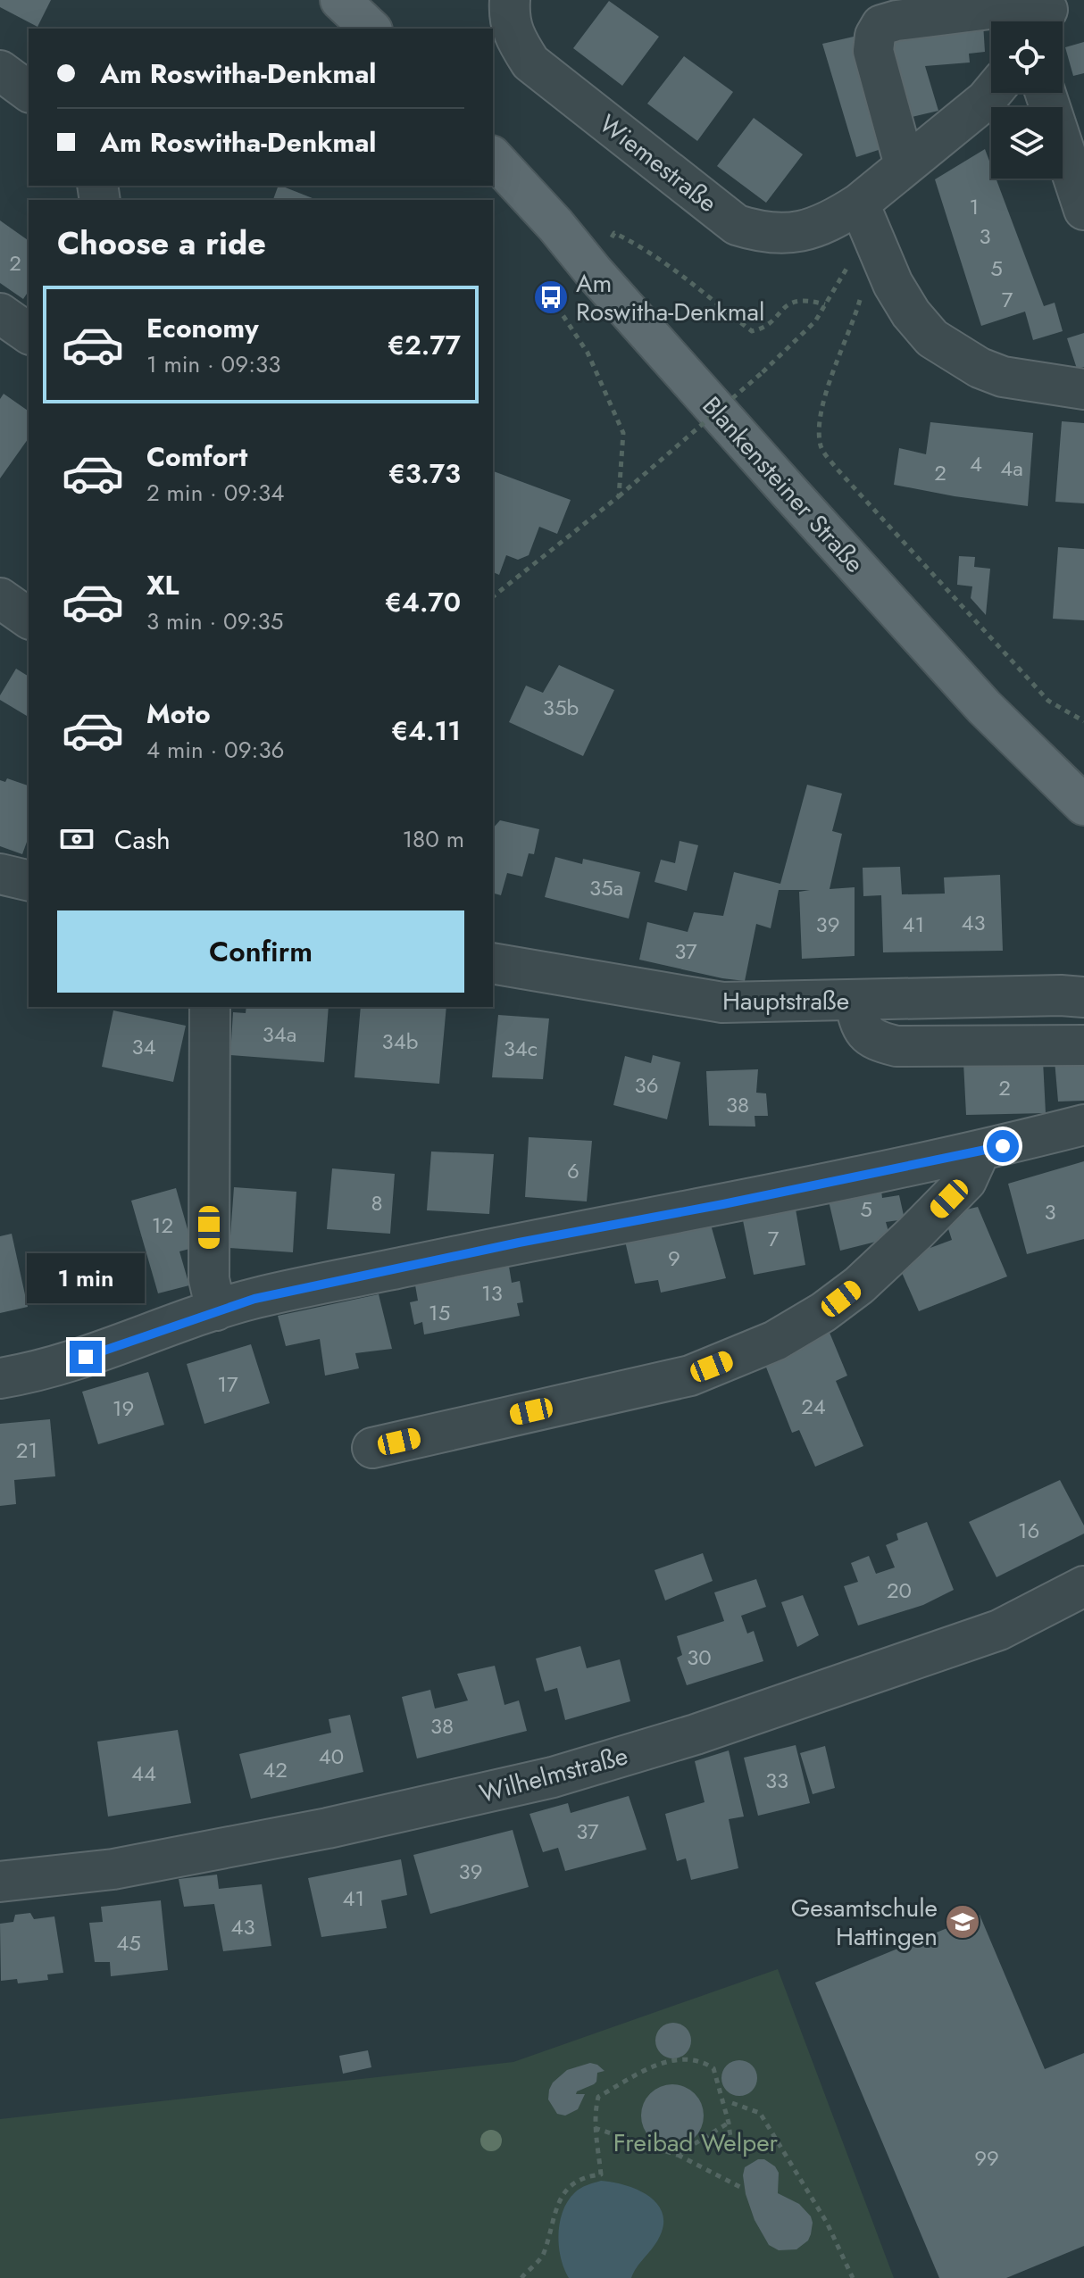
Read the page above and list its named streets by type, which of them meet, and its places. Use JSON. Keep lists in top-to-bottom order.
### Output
{
  "streets": {
    "main road": ["Blankensteiner Straße"],
    "street": ["Wiemestraße", "Hauptstraße", "Wilhelmstraße"]
  },
  "parks": ["Freibad Welper"],
  "places": {
    "bus stop": ["Am Roswitha-Denkmal"],
    "school or university": ["Gesamtschule Hattingen"]
  },
  "house_numbers": [
    "1",
    "3",
    "2",
    "5",
    "7",
    "4",
    "4a",
    "2",
    "35b",
    "35a",
    "43",
    "39",
    "41",
    "37",
    "34a",
    "34b",
    "34",
    "34c",
    "36",
    "2",
    "38",
    "6",
    "8",
    "5",
    "3",
    "12",
    "7",
    "9",
    "13",
    "15",
    "17",
    "24",
    "19",
    "21",
    "16",
    "20",
    "30",
    "38",
    "40",
    "42",
    "44",
    "33",
    "37",
    "39",
    "41",
    "43",
    "45",
    "99"
  ],
  "page": {
    "banner": ["Am Roswitha-Denkmal", "Am Roswitha-Denkmal"],
    "heading": "Choose a ride",
    "list": [
      {
        "name": "Economy",
        "note": "1 min · 09:33",
        "value": "€2.77"
      },
      {
        "name": "Comfort",
        "note": "2 min · 09:34",
        "value": "€3.73"
      },
      {
        "name": "XL",
        "note": "3 min · 09:35",
        "value": "€4.70"
      },
      {
        "name": "Moto",
        "note": "4 min · 09:36",
        "value": "€4.11"
      }
    ],
    "pay": ["Cash", "180 m"],
    "buttons": "Confirm",
    "bubble": "1 min"
  }
}
